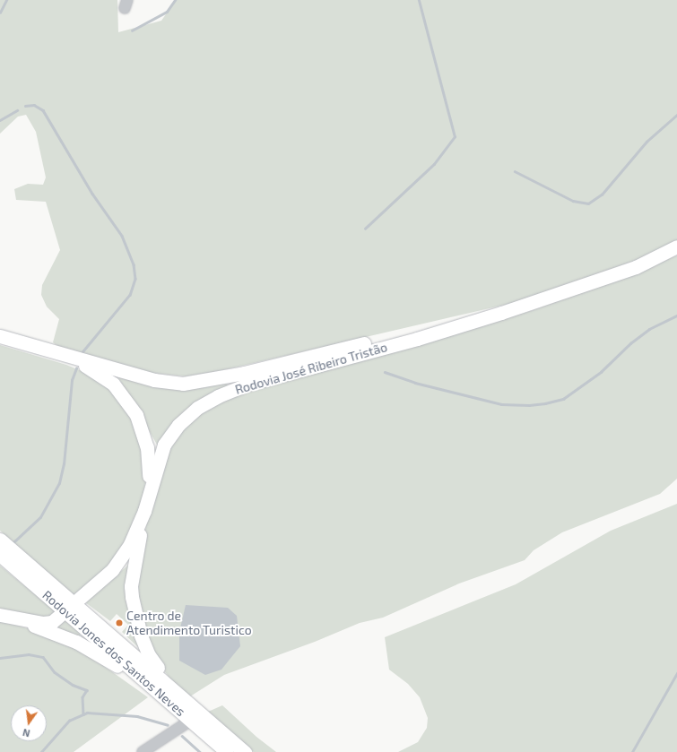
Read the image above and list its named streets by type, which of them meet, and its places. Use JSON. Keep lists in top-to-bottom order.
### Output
{
  "streets": {
    "main road": ["Rodovia José Ribeiro Tristão", "Rodovia Jones dos Santos Neves"]
  },
  "crossings": [
    ["Rodovia José Ribeiro Tristão", "Rodovia Jones dos Santos Neves"]
  ],
  "places": ["Centro de Atendimento Turistico"],
  "north": "bottom"
}
